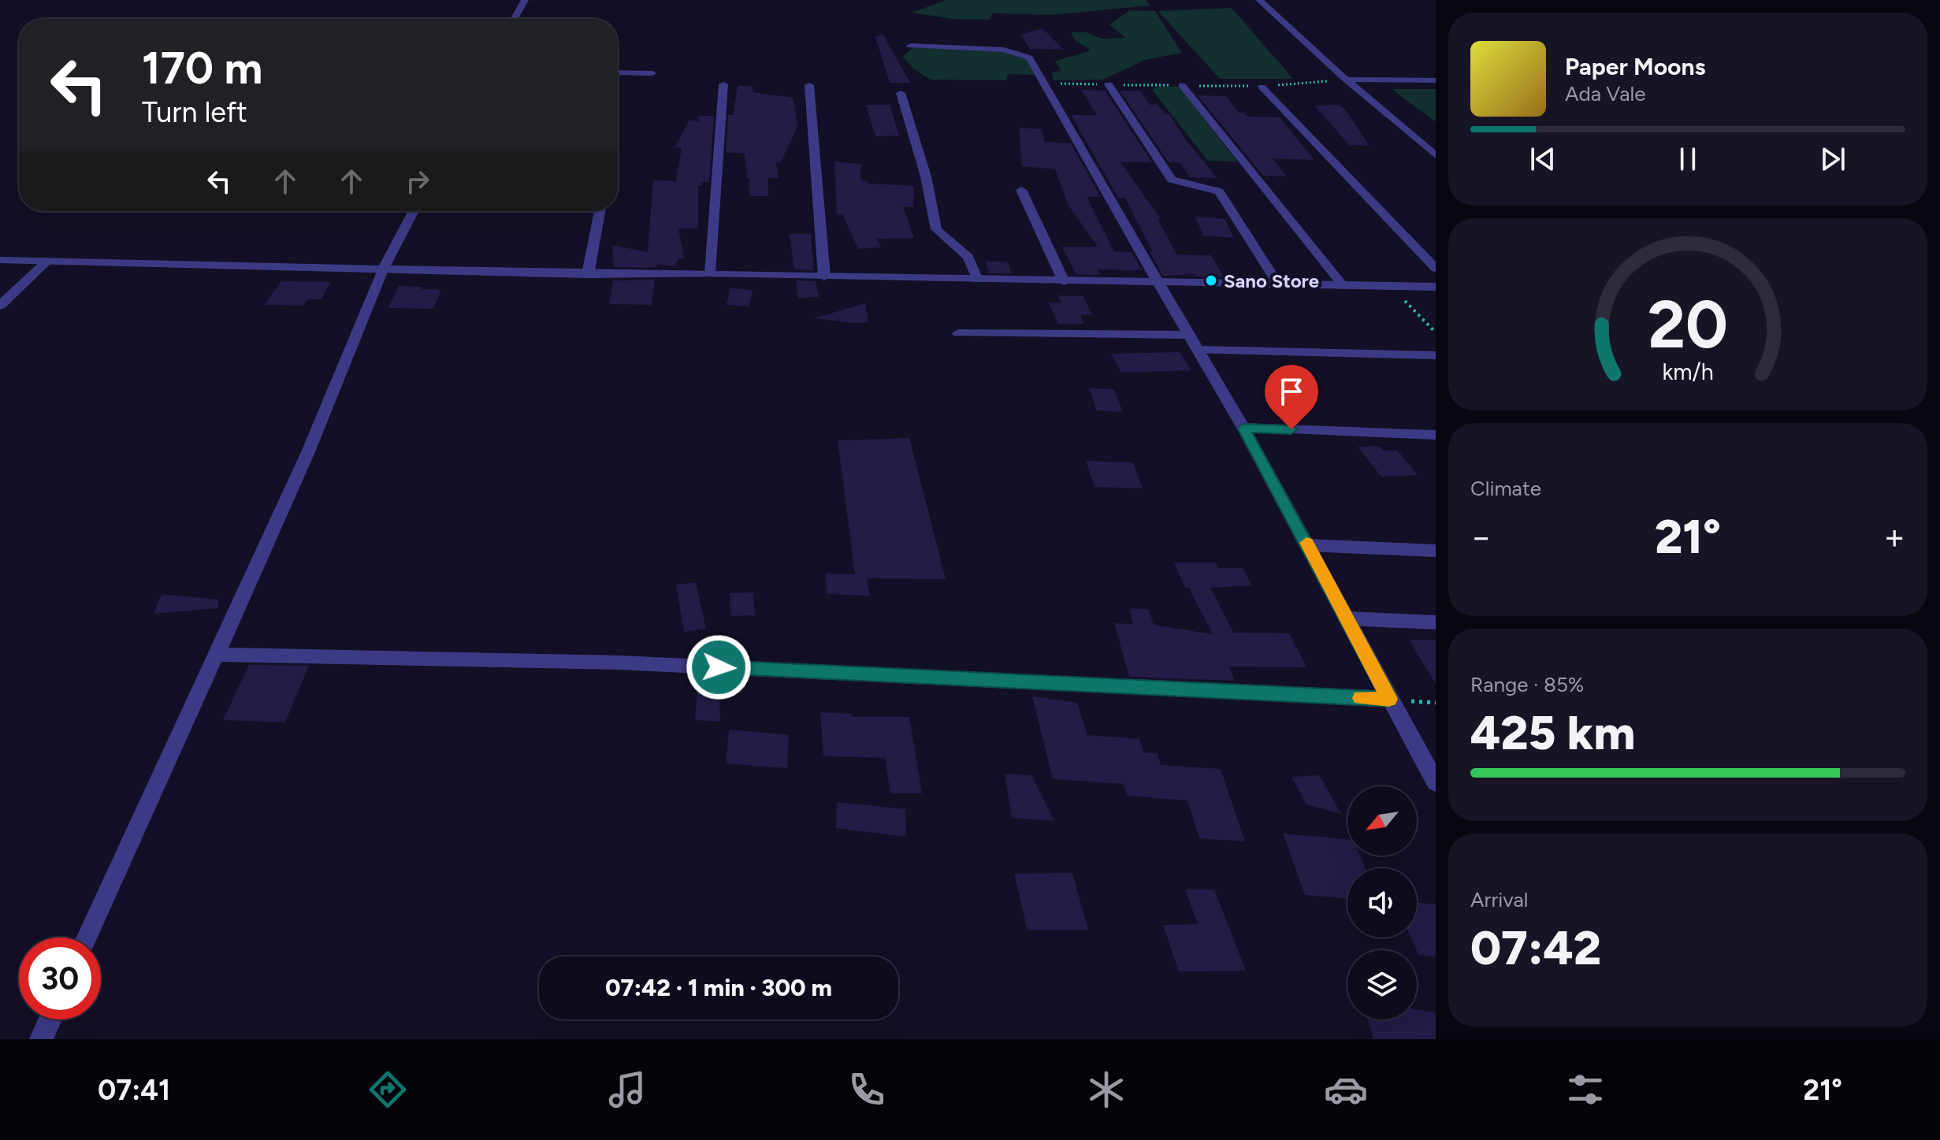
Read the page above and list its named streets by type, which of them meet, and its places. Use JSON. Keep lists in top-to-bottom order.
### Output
{
  "places": ["Sano Store"],
  "north": "bottom left",
  "page": {
    "turn": ["170 m", "Turn left"],
    "song": ["Paper Moons", "Ada Vale"],
    "tile": [
      "Climate",
      ["Range · 85%", "425 km"],
      ["Arrival", "07:42"]
    ],
    "heat": ["−", "21°", "+"],
    "limit": "30",
    "trip": "07:42 · 1 min · 300 m",
    "tabs": ["07:41", "21°"],
    "gauge": ["20", "km/h"]
  }
}
